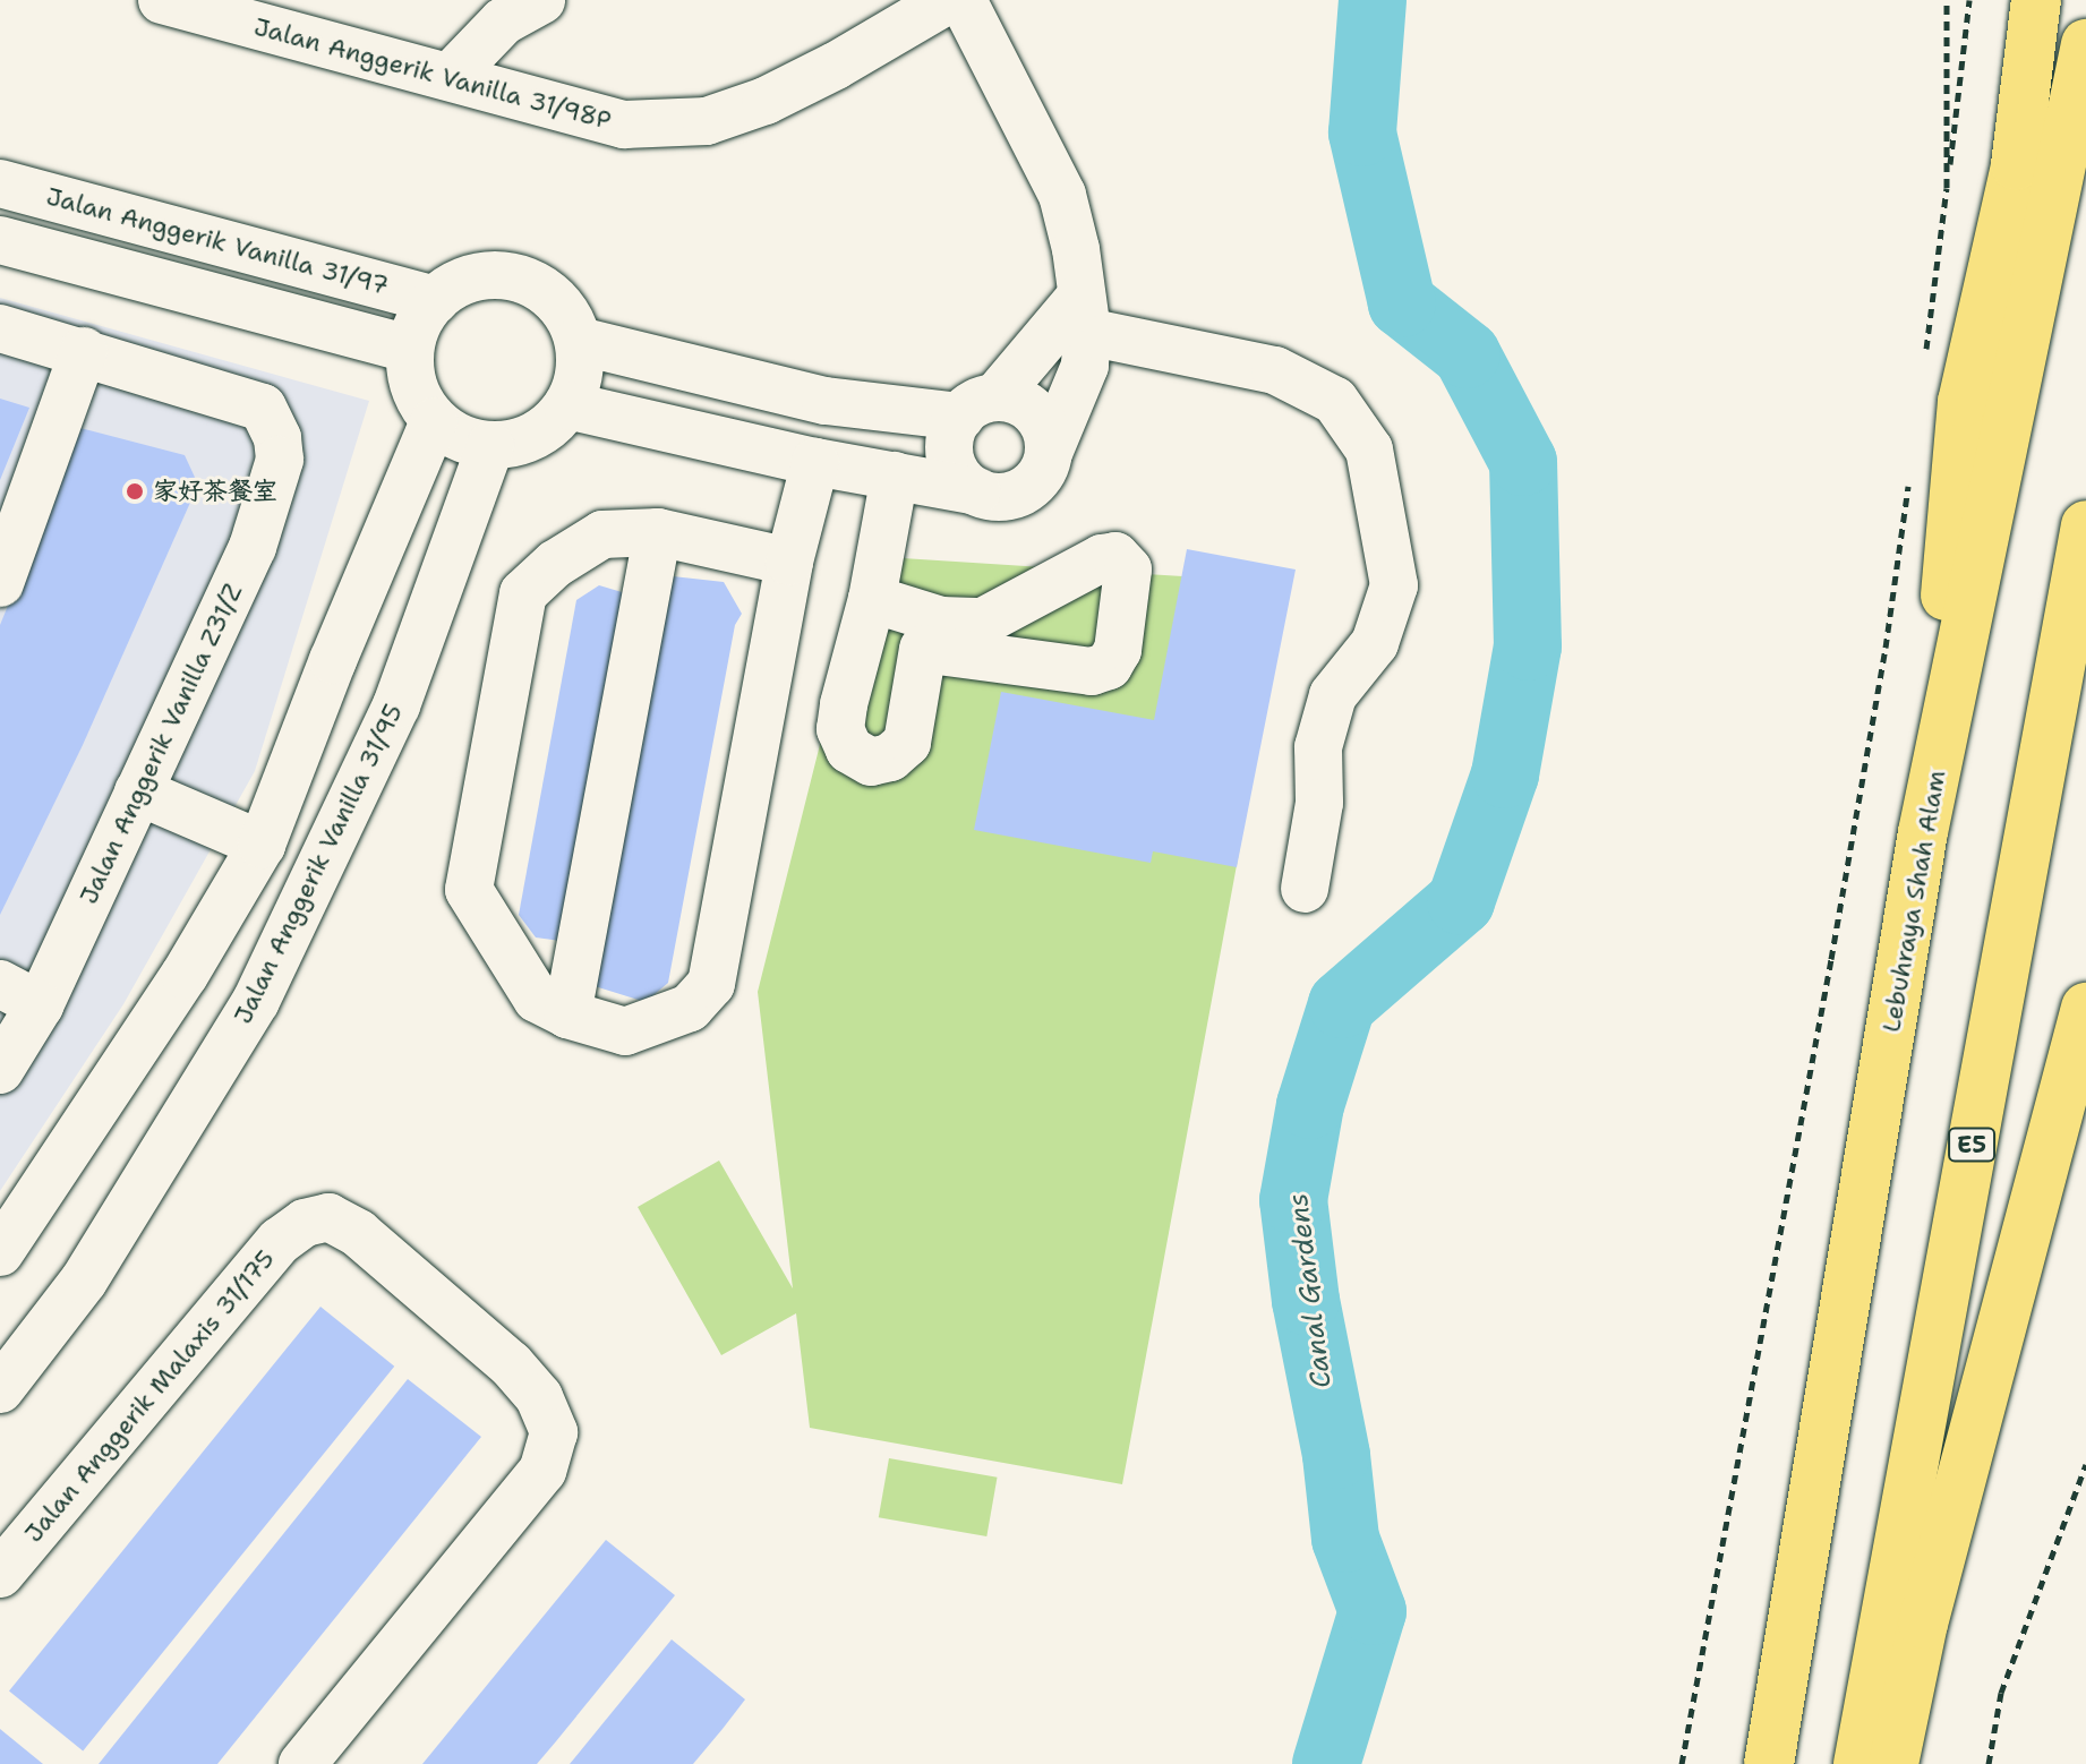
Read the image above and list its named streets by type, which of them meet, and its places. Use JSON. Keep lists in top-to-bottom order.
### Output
{
  "streets": {
    "highway": ["Lebuhraya Shah Alam", "E5"],
    "street": [
      "Jalan Anggerik Vanilla 31/98P",
      "Jalan Anggerik Vanilla 31/97",
      "Jalan Anggerik Vanilla Z31/Z",
      "Jalan Anggerik Vanilla 31/95",
      "Jalan Anggerik Malaxis 31/175"
    ]
  },
  "crossings": [
    ["Jalan Anggerik Vanilla 31/97", "Jalan Anggerik Vanilla 31/95"]
  ],
  "water": ["Canal Gardens"],
  "places": ["家好茶餐室"]
}
